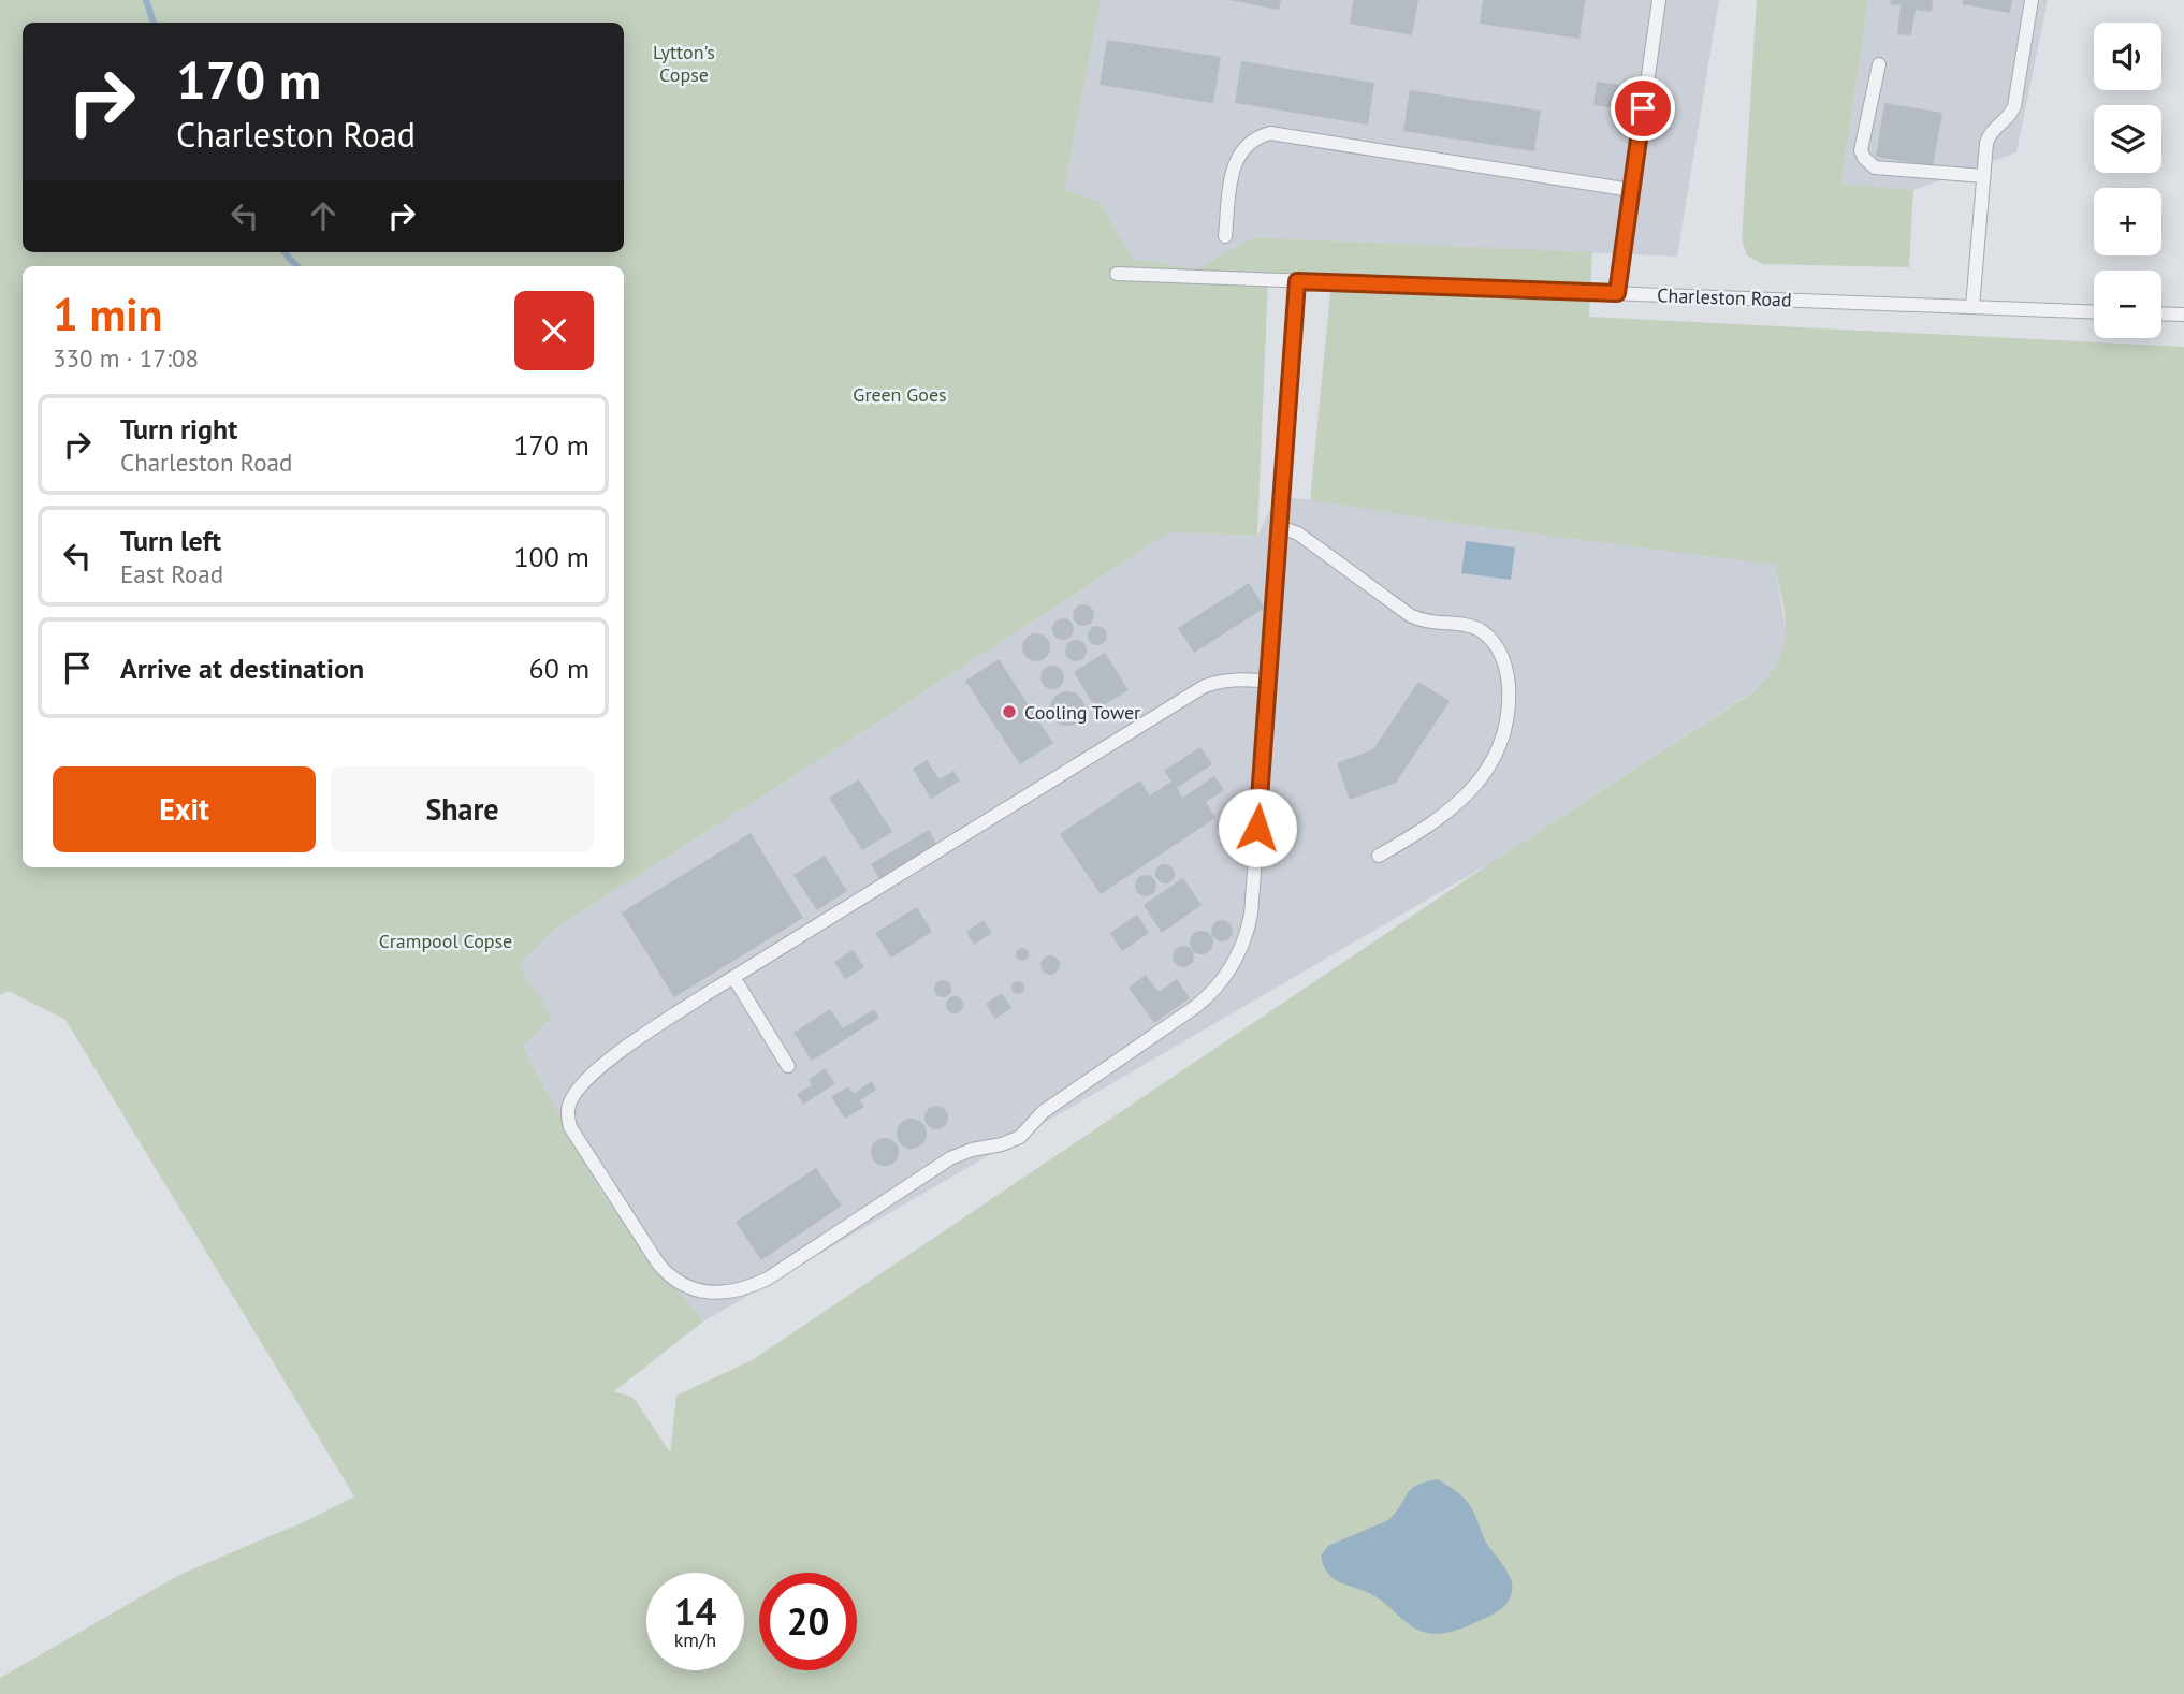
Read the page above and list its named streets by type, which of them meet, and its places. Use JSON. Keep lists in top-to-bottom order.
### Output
{
  "streets": {
    "lane": ["Charleston Road"]
  },
  "parks": ["Lytton's Copse", "Green Goes", "Crampool Copse"],
  "places": ["Cooling Tower"],
  "page": {
    "map_buttons": ["+", "−"],
    "turn": ["170 m", "Charleston Road"],
    "heading": ["1 min", "330 m · 17:08"],
    "list": [
      {
        "name": "Turn right",
        "note": "Charleston Road",
        "value": "170 m"
      },
      {
        "name": "Turn left",
        "note": "East Road",
        "value": "100 m"
      },
      {
        "name": "Arrive at destination",
        "value": "60 m"
      }
    ],
    "buttons": ["Exit", "Share"],
    "speed": "14 km/h",
    "limit": "20"
  }
}
